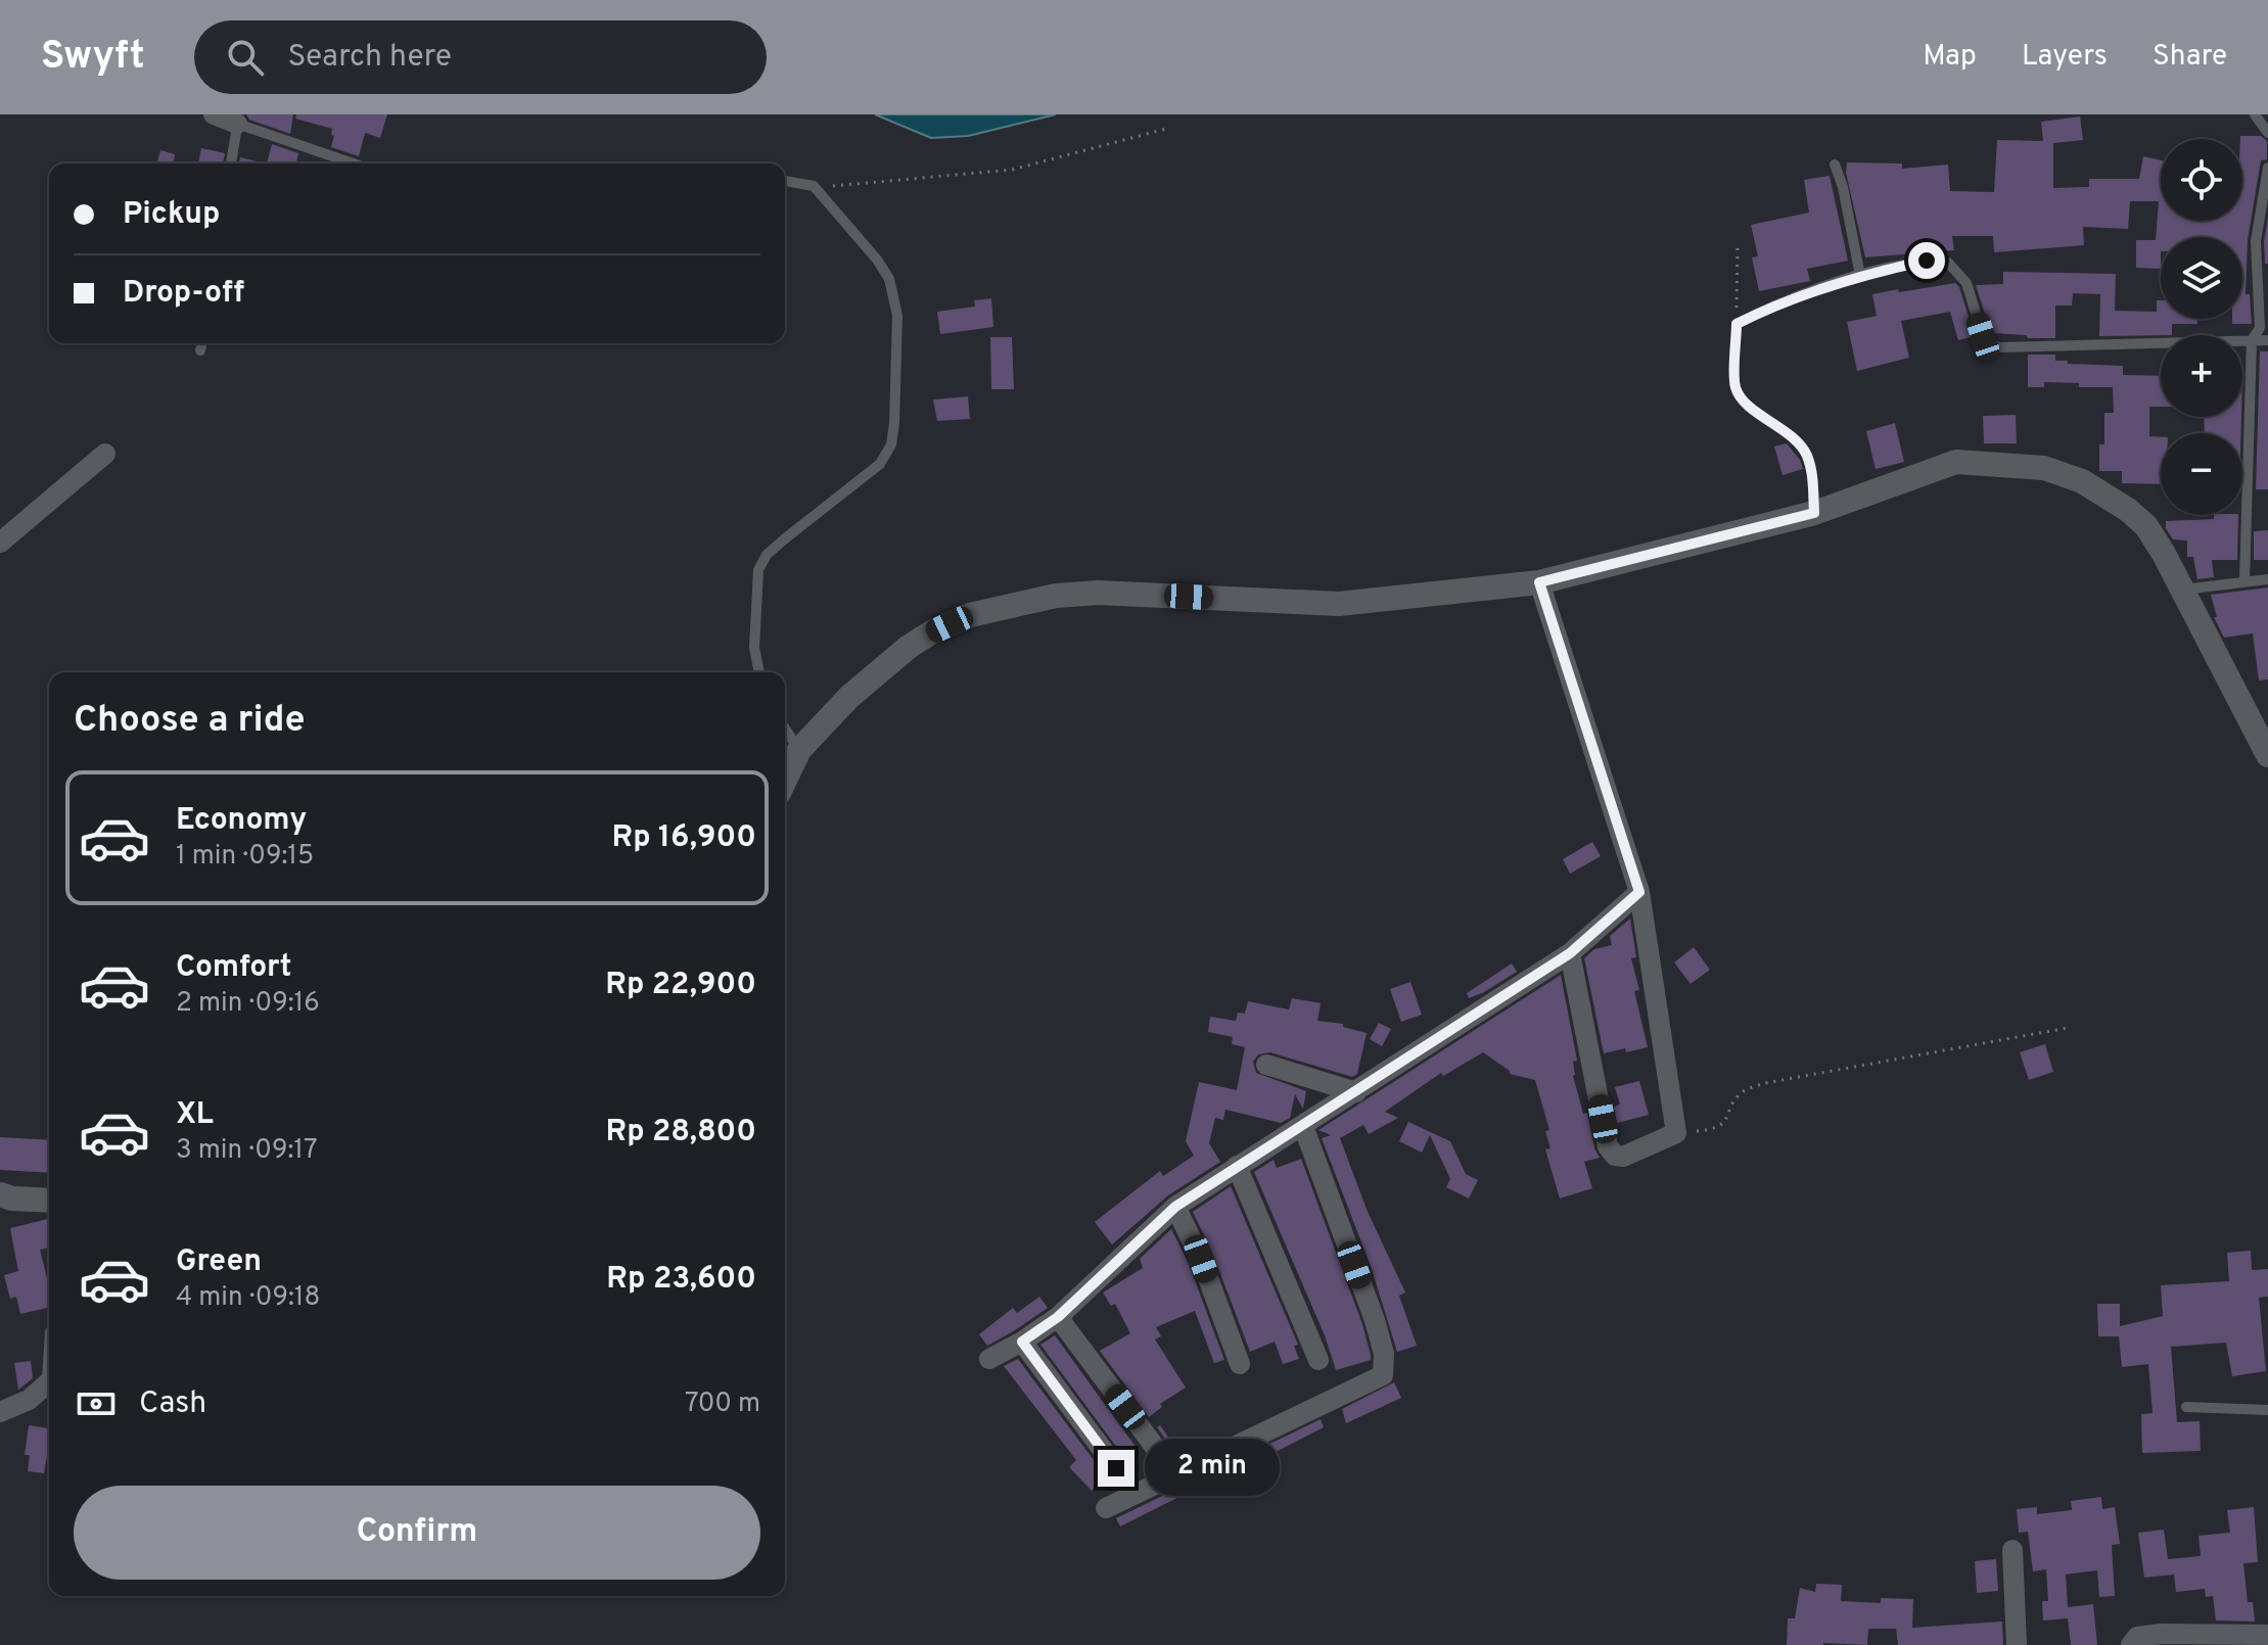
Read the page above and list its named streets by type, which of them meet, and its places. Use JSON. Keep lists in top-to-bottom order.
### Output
{
  "page": {
    "header": "Swyft",
    "search": "Search here",
    "nav": ["Map", "Layers", "Share"],
    "map_buttons": ["+", "−"],
    "banner": ["Pickup", "Drop-off"],
    "heading": "Choose a ride",
    "list": [
      {
        "name": "Economy",
        "note": "1 min · 09:15",
        "value": "Rp 16,900"
      },
      {
        "name": "Comfort",
        "note": "2 min · 09:16",
        "value": "Rp 22,900"
      },
      {
        "name": "XL",
        "note": "3 min · 09:17",
        "value": "Rp 28,800"
      },
      {
        "name": "Green",
        "note": "4 min · 09:18",
        "value": "Rp 23,600"
      }
    ],
    "pay": ["Cash", "700 m"],
    "bubble": "2 min",
    "buttons": "Confirm"
  }
}
